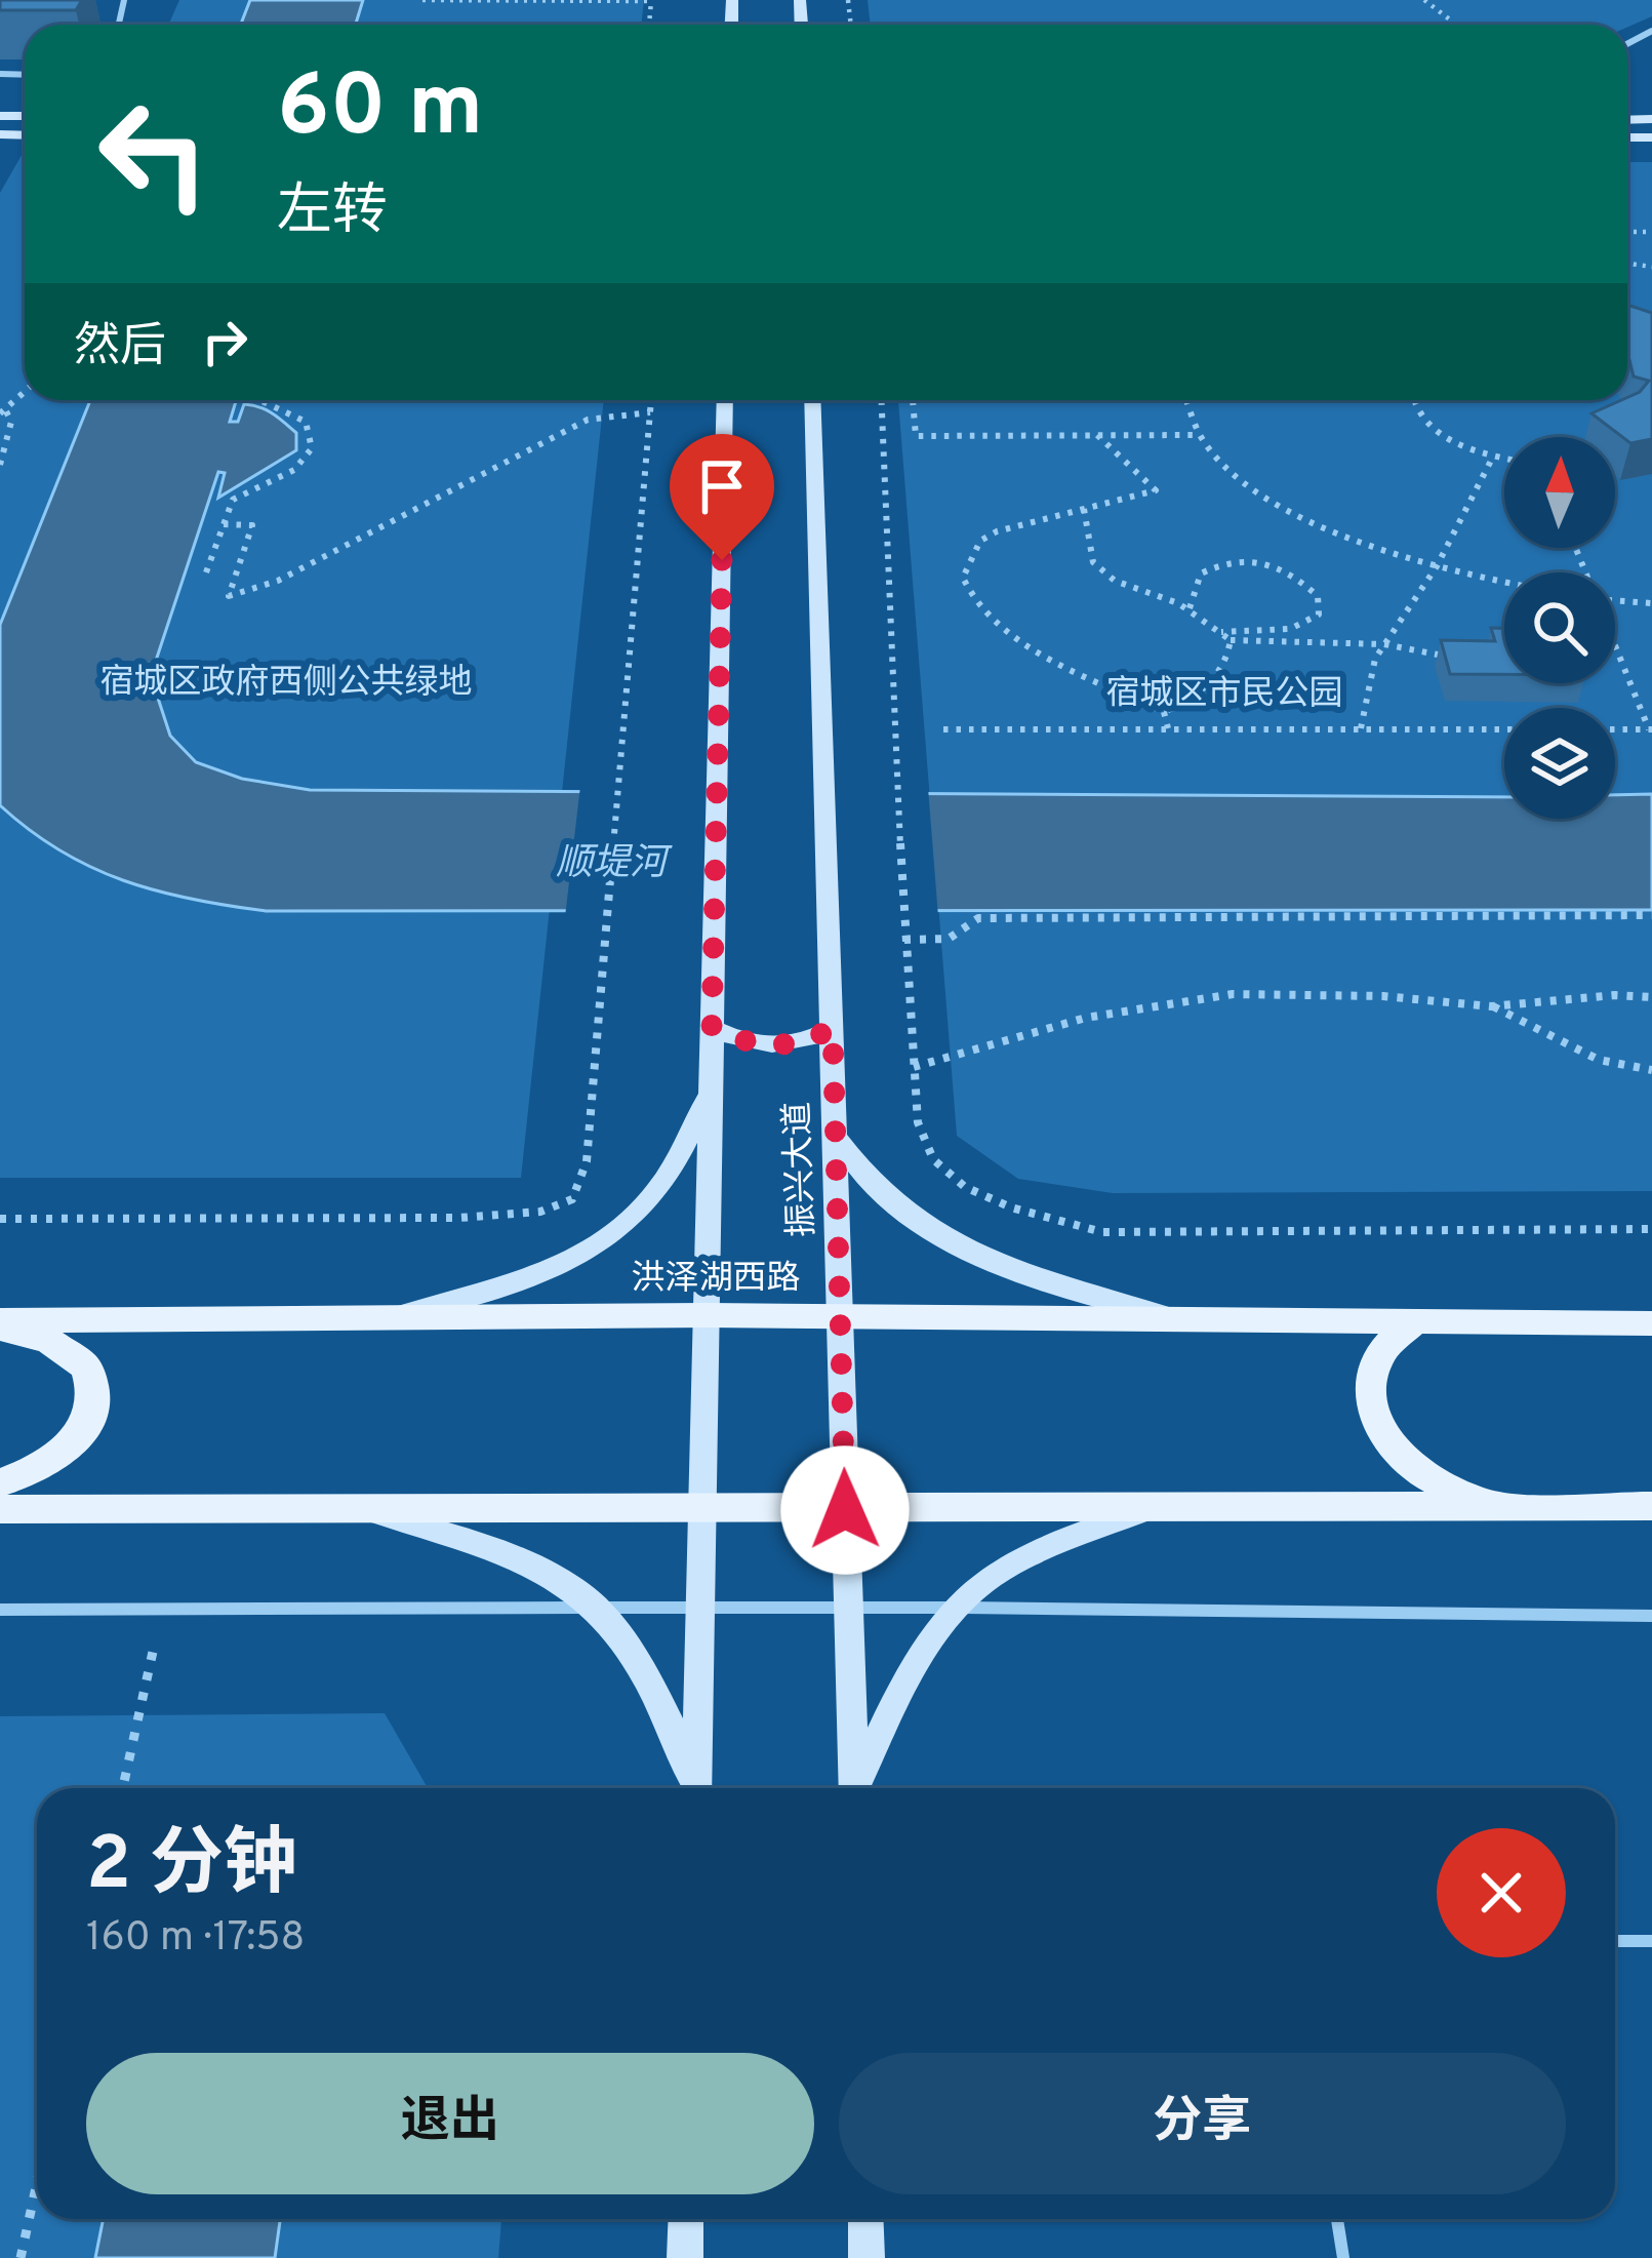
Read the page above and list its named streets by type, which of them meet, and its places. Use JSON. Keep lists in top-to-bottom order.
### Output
{
  "streets": {
    "main road": ["振兴大道", "洪泽湖西路"]
  },
  "crossings": [
    ["振兴大道", "洪泽湖西路"]
  ],
  "water": ["顺堤河"],
  "parks": ["宿城区政府西侧公共绿地", "宿城区市民公园"],
  "north": "top",
  "page": {
    "turn": ["60 m", "左转"],
    "then": "然后",
    "heading": ["2 分钟", "160 m · 17:58"],
    "buttons": ["退出", "分享"]
  }
}
